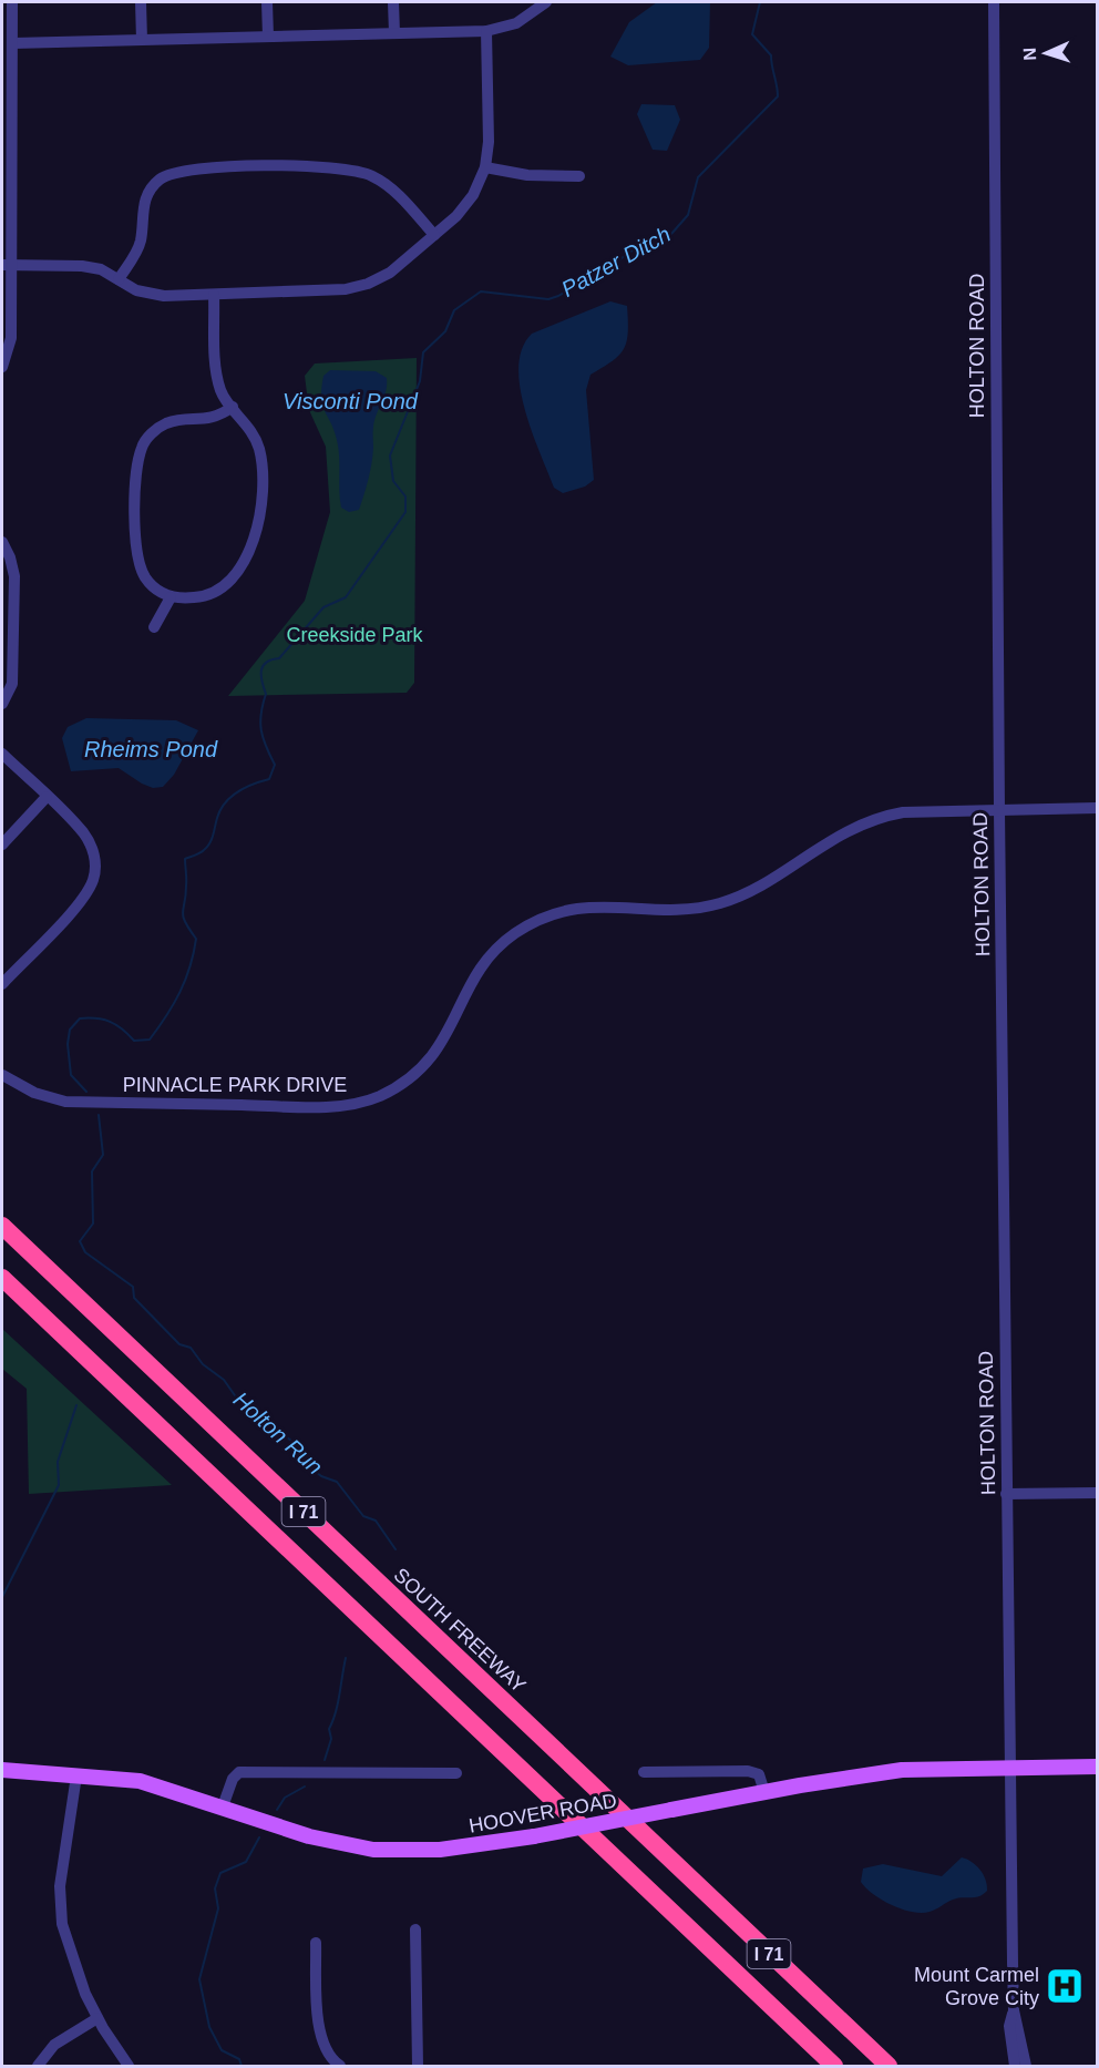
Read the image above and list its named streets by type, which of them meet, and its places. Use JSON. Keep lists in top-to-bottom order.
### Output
{
  "streets": {
    "highway": ["I 71", "SOUTH FREEWAY"],
    "main road": ["HOOVER ROAD"],
    "street": ["HOLTON ROAD", "PINNACLE PARK DRIVE"]
  },
  "crossings": [
    ["HOLTON ROAD", "PINNACLE PARK DRIVE"],
    ["HOLTON ROAD", "HOOVER ROAD"]
  ],
  "water": [
    "Patzer Ditch",
    "Visconti Pond",
    "Rheims Pond",
    "Holton Run"
  ],
  "parks": ["Creekside Park"],
  "places": {
    "hospital": ["Mount Carmel Grove City"]
  },
  "north": "left"
}
